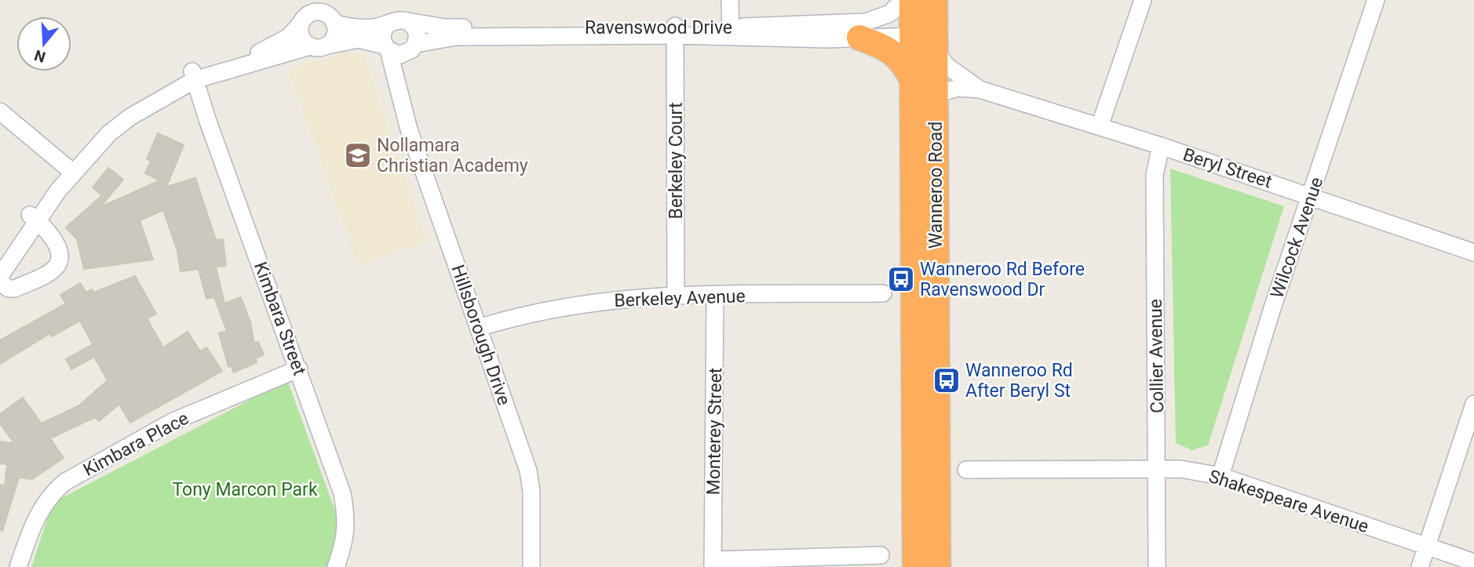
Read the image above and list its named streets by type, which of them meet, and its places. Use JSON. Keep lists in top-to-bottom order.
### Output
{
  "streets": {
    "highway": ["Wanneroo Road"],
    "street": [
      "Ravenswood Drive",
      "Berkeley Court",
      "Beryl Street",
      "Wilcock Avenue",
      "Berkeley Avenue",
      "Kimbara Street",
      "Hillsborough Drive",
      "Collier Avenue",
      "Monterey Street",
      "Kimbara Place",
      "Shakespeare Avenue"
    ]
  },
  "crossings": [
    ["Ravenswood Drive", "Berkeley Court"],
    ["Ravenswood Drive", "Wanneroo Road"],
    ["Ravenswood Drive", "Hillsborough Drive"],
    ["Berkeley Court", "Berkeley Avenue"],
    ["Beryl Street", "Wanneroo Road"],
    ["Beryl Street", "Wilcock Avenue"],
    ["Beryl Street", "Collier Avenue"],
    ["Wilcock Avenue", "Shakespeare Avenue"],
    ["Berkeley Avenue", "Hillsborough Drive"],
    ["Berkeley Avenue", "Monterey Street"],
    ["Kimbara Street", "Kimbara Place"],
    ["Collier Avenue", "Shakespeare Avenue"]
  ],
  "parks": ["Tony Marcon Park"],
  "places": {
    "school or university": ["Nollamara Christian Academy"],
    "bus stop": ["Wanneroo Rd Before Ravenswood Dr", "Wanneroo Rd After Beryl St"]
  },
  "north": "bottom"
}
